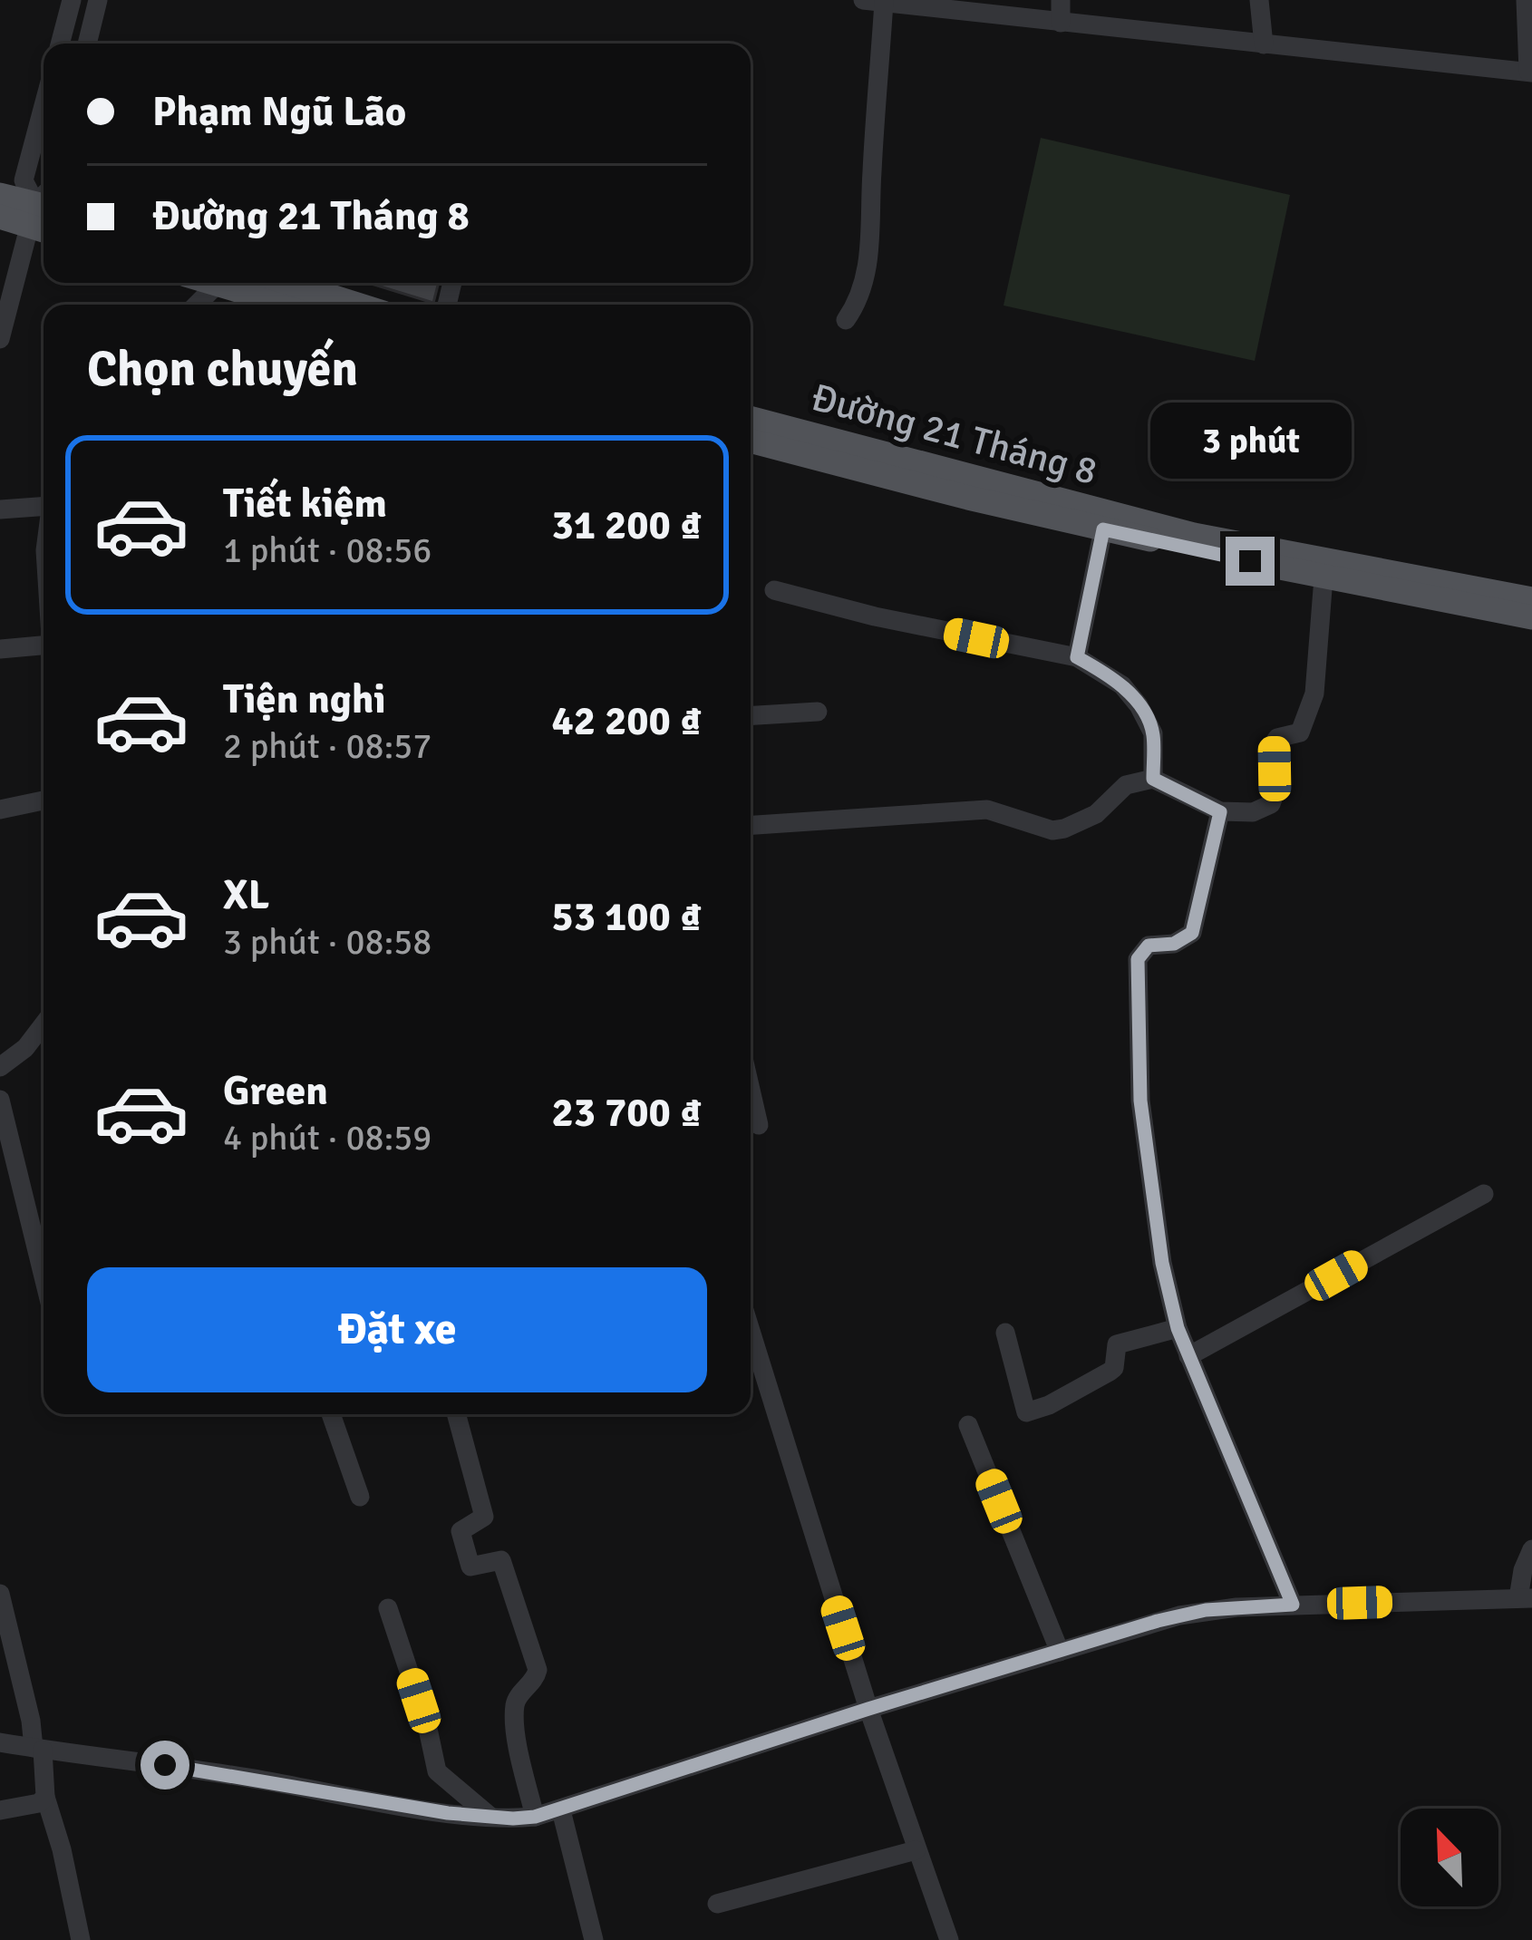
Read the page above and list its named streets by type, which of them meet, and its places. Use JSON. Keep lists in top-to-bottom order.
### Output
{
  "streets": {
    "main road": ["Đường 21 Tháng 8"]
  },
  "north": "top left",
  "page": {
    "banner": ["Phạm Ngũ Lão", "Đường 21 Tháng 8"],
    "heading": "Chọn chuyến",
    "bubble": "3 phút",
    "list": [
      {
        "name": "Tiết kiệm",
        "note": "1 phút · 08:56",
        "value": "31 200 ₫"
      },
      {
        "name": "Tiện nghi",
        "note": "2 phút · 08:57",
        "value": "42 200 ₫"
      },
      {
        "name": "XL",
        "note": "3 phút · 08:58",
        "value": "53 100 ₫"
      },
      {
        "name": "Green",
        "note": "4 phút · 08:59",
        "value": "23 700 ₫"
      }
    ],
    "buttons": "Đặt xe"
  }
}
